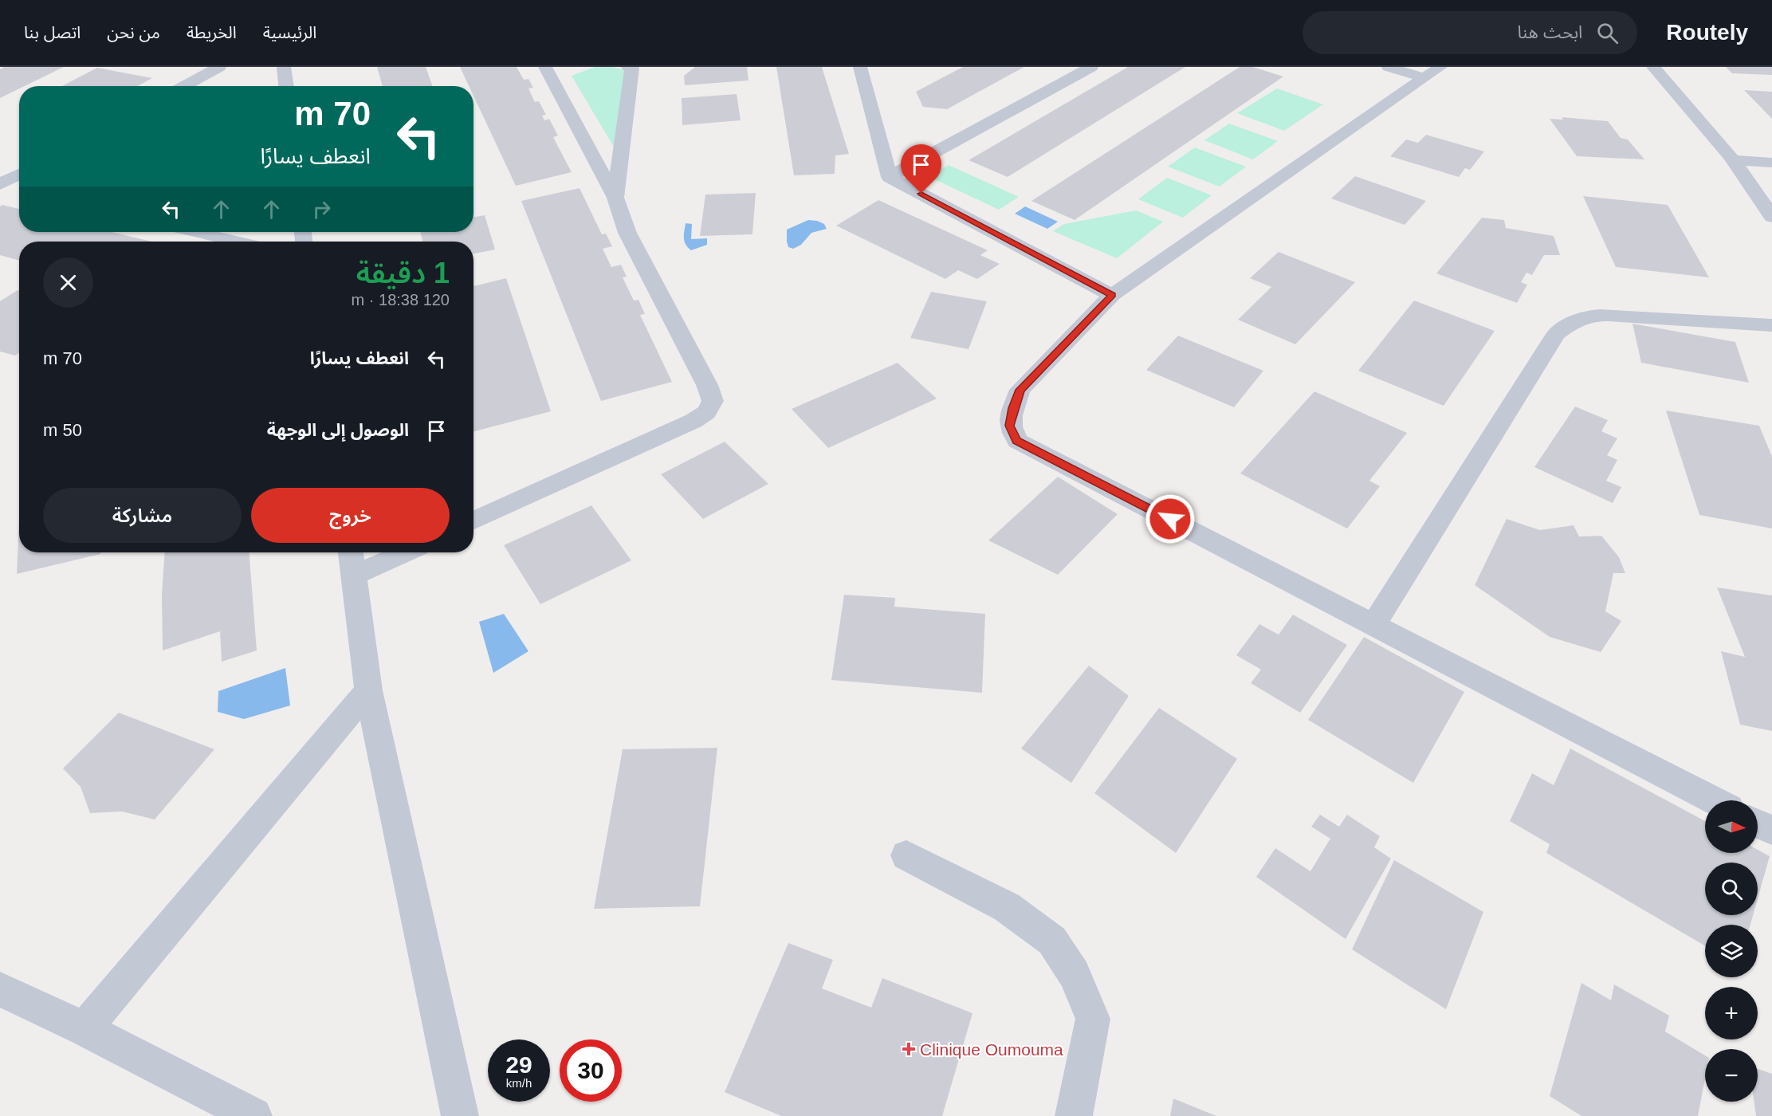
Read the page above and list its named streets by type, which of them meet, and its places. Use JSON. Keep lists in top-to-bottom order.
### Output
{
  "places": {
    "health": ["Clinique Oumouma"]
  },
  "north": "right",
  "page": {
    "header": "Routely",
    "search": "ابحث هنا",
    "nav": [
      "الرئيسية",
      "الخريطة",
      "من نحن",
      "اتصل بنا"
    ],
    "turn": ["70 m", "انعطف يسارًا"],
    "heading": ["1 دقيقة", "120 m · 18:38"],
    "list": [
      {
        "name": "انعطف يسارًا",
        "value": "70 m"
      },
      {
        "name": "الوصول إلى الوجهة",
        "value": "50 m"
      }
    ],
    "buttons": ["خروج", "مشاركة"],
    "map_buttons": ["+", "−"],
    "speed": "29 km/h",
    "limit": "30"
  }
}
